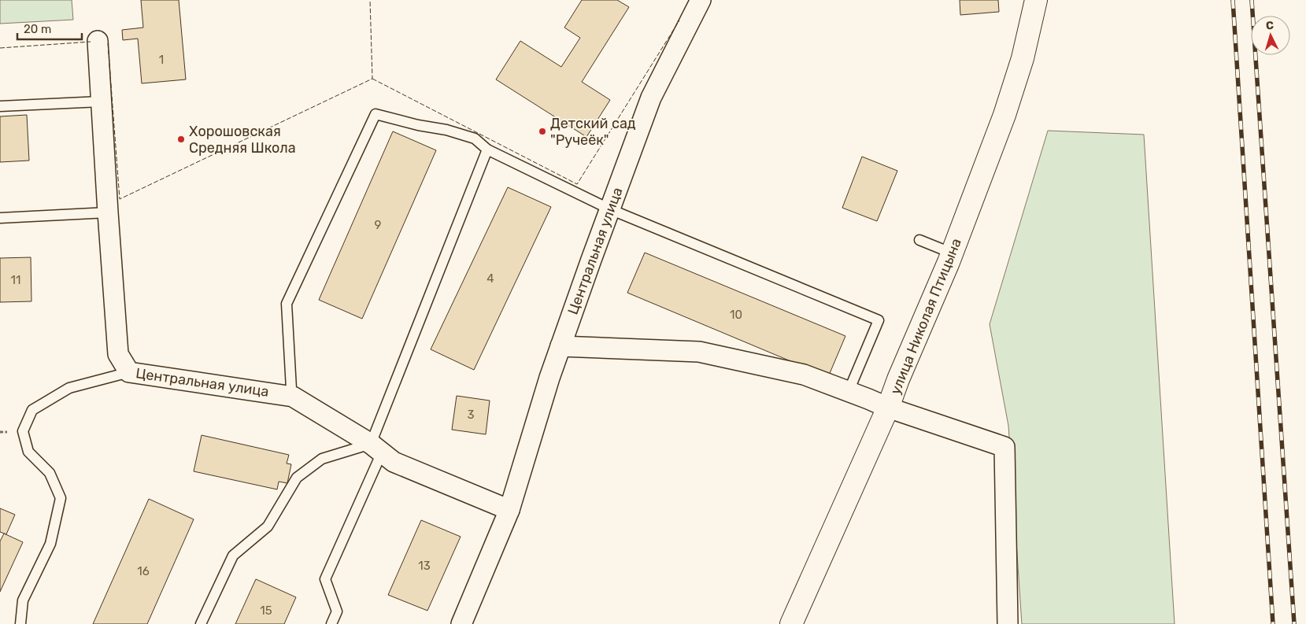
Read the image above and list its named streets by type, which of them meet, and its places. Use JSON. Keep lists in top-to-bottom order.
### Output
{
  "streets": {
    "main road": ["улица Николая Птицына"],
    "street": ["Центральная улица"]
  },
  "places": ["Детский сад \"Ручеёк\"", "Хорошовская Средняя Школа"],
  "house_numbers": [
    "1",
    "9",
    "4",
    "11",
    "10",
    "3",
    "13",
    "16",
    "15"
  ],
  "scale_bar": "20 m",
  "north": "top"
}
